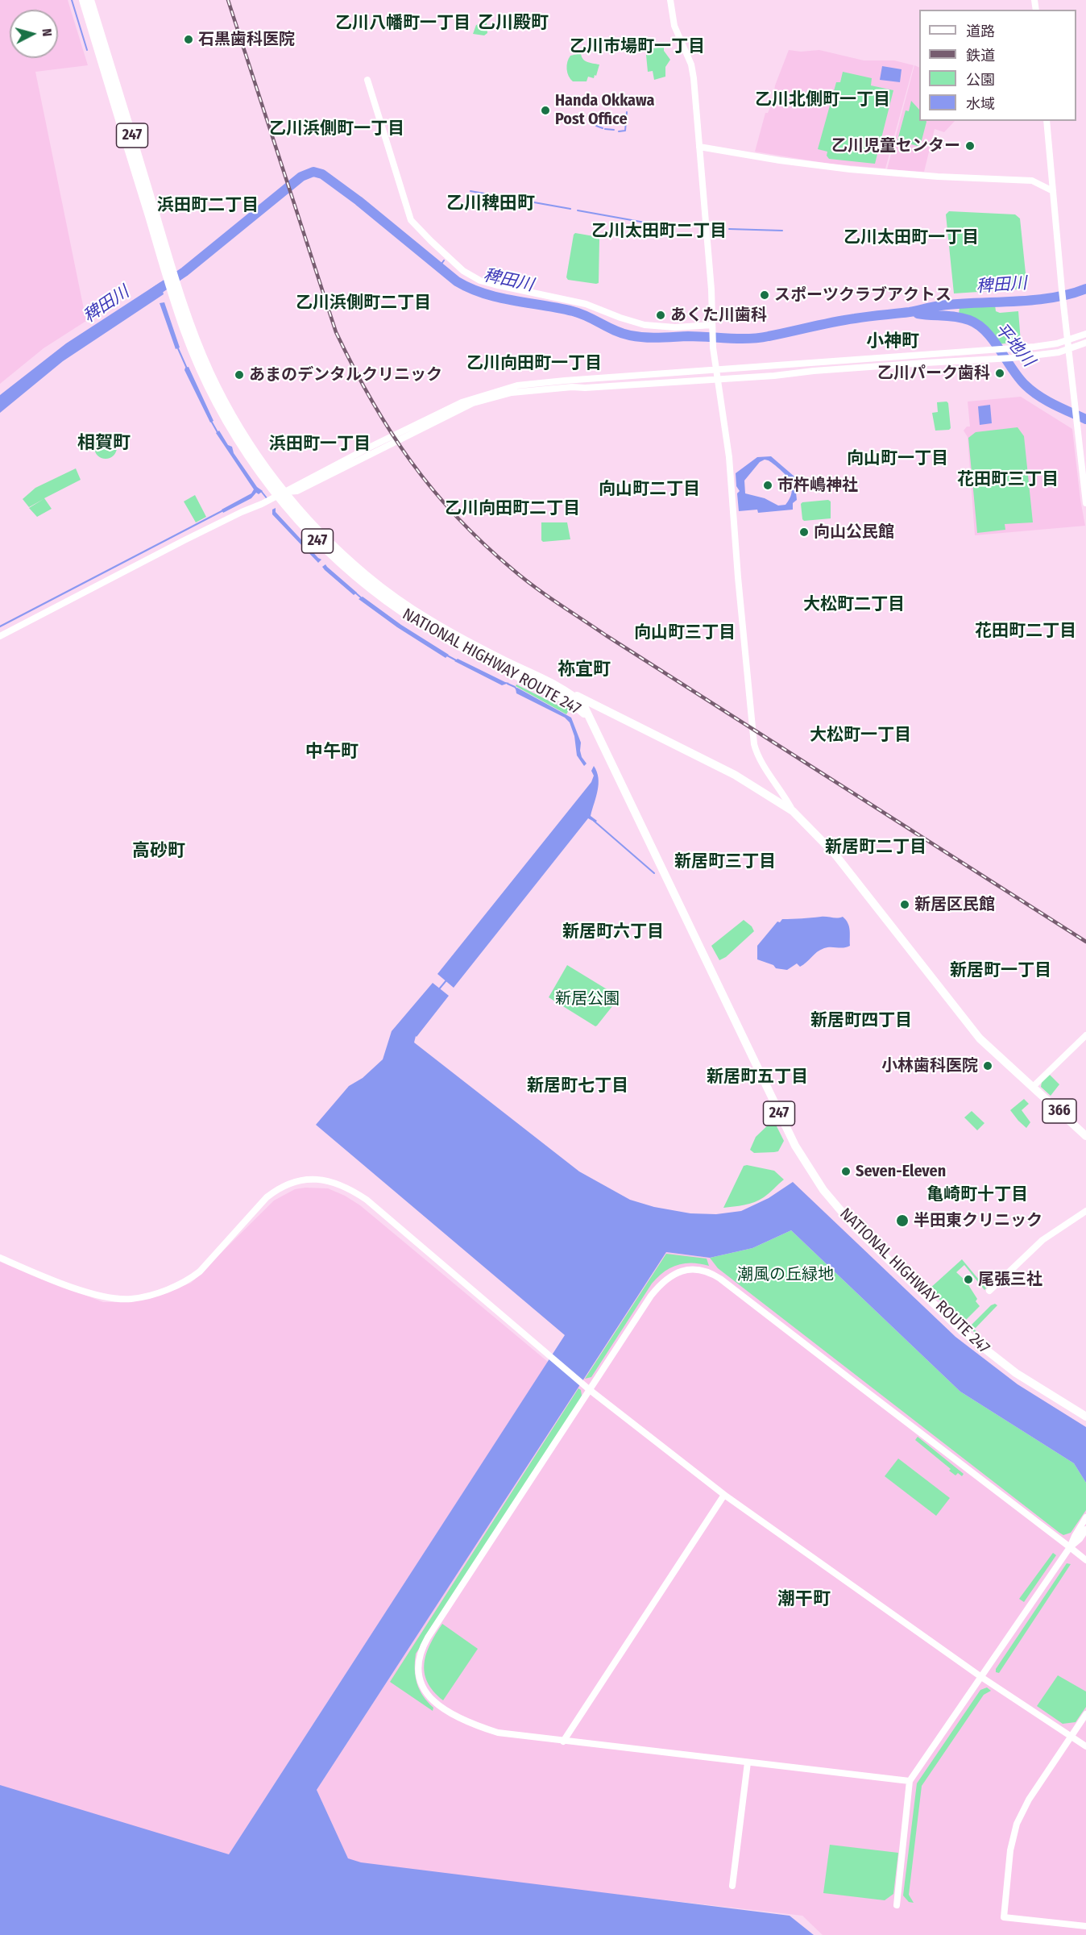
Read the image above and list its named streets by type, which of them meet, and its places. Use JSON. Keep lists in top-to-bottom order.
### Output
{
  "streets": {
    "highway": ["247", "NATIONAL HIGHWAY ROUTE 247", "366"]
  },
  "crossings": [
    ["NATIONAL HIGHWAY ROUTE 247", "366"]
  ],
  "districts": [
    "乙川八幡町一丁目",
    "乙川殿町",
    "乙川市場町一丁目",
    "乙川北側町一丁目",
    "乙川浜側町一丁目",
    "乙川稗田町",
    "浜田町二丁目",
    "乙川太田町二丁目",
    "乙川太田町一丁目",
    "乙川浜側町二丁目",
    "小神町",
    "乙川向田町一丁目",
    "相賀町",
    "浜田町一丁目",
    "向山町一丁目",
    "花田町三丁目",
    "向山町二丁目",
    "乙川向田町二丁目",
    "大松町二丁目",
    "花田町二丁目",
    "向山町三丁目",
    "祢宜町",
    "大松町一丁目",
    "中午町",
    "新居町二丁目",
    "高砂町",
    "新居町三丁目",
    "新居町六丁目",
    "新居町一丁目",
    "新居町四丁目",
    "新居町五丁目",
    "新居町七丁目",
    "亀崎町十丁目",
    "潮干町"
  ],
  "water": ["稗田川", "平地川"],
  "parks": ["新居公園", "潮風の丘緑地"],
  "places": [
    "石黒歯科医院",
    "Handa Okkawa Post Office",
    "乙川児童センター",
    "スポーツクラブアクトス",
    "あくた川歯科",
    "乙川パーク歯科",
    "あまのデンタルクリニック",
    "市杵嶋神社",
    "向山公民館",
    "新居区民館",
    "小林歯科医院",
    "Seven-Eleven",
    "半田東クリニック",
    "尾張三社"
  ],
  "legend": [
    "道路",
    "鉄道",
    "公園",
    "水域"
  ],
  "north": "right"
}
